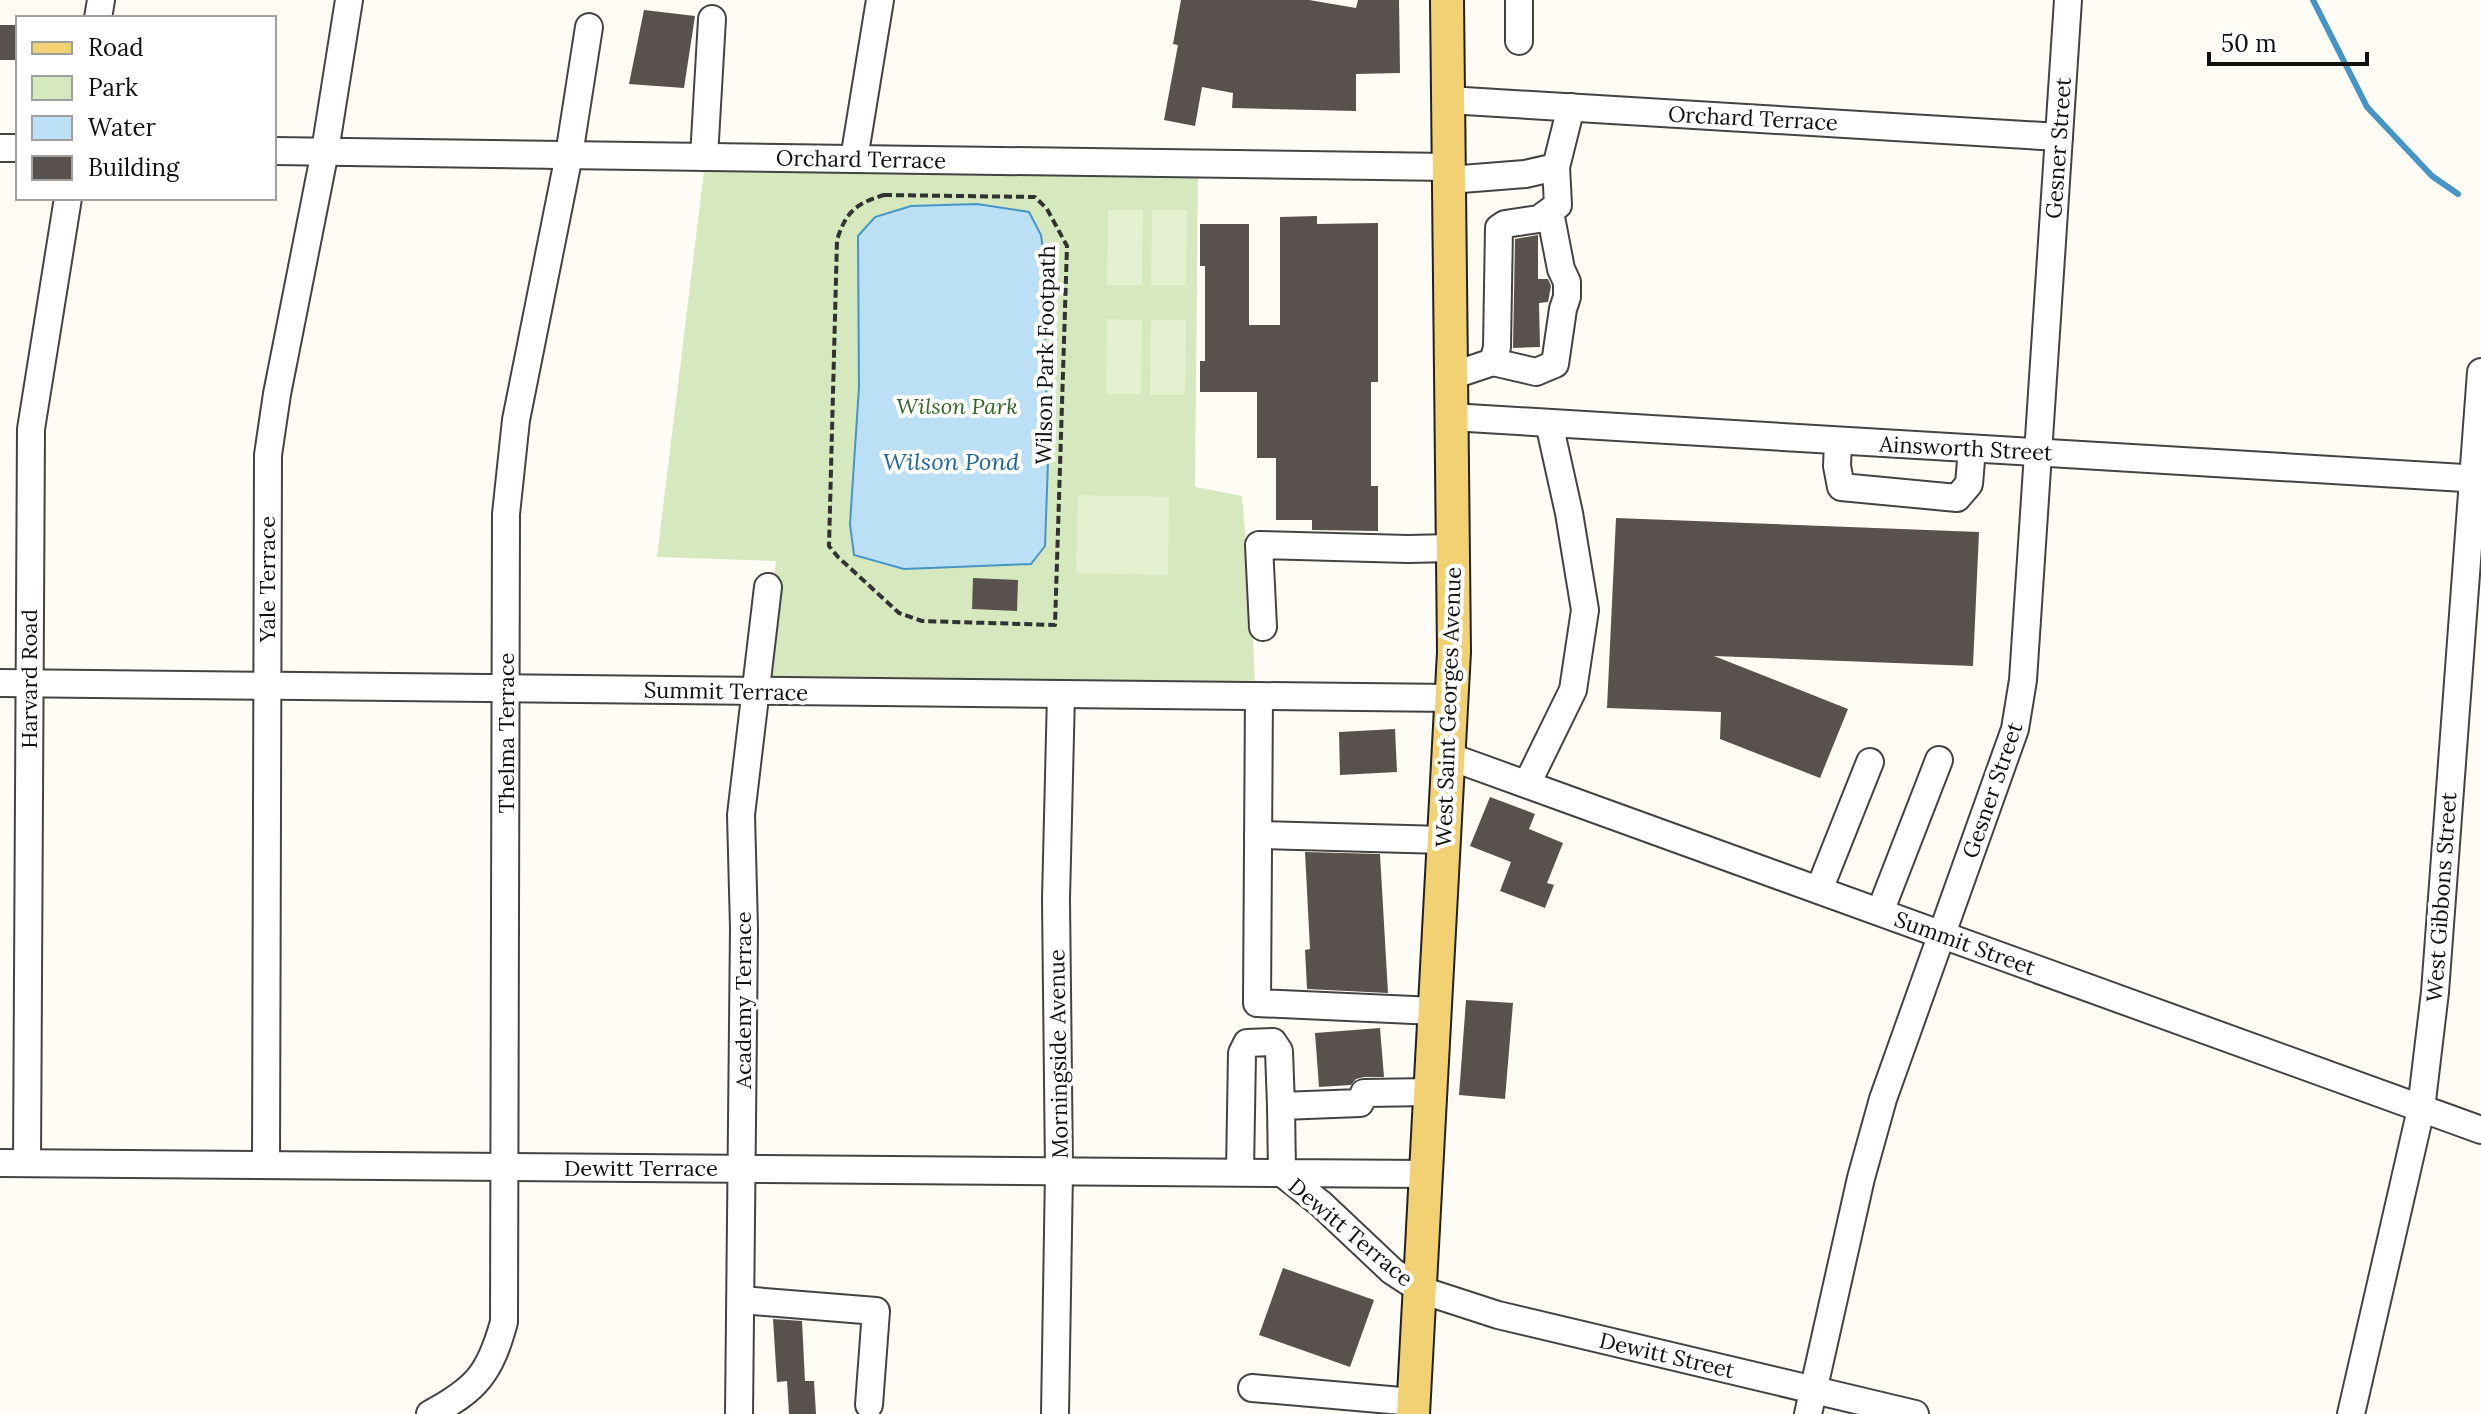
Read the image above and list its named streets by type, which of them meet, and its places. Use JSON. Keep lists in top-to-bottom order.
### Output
{
  "streets": {
    "main road": ["West Saint Georges Avenue"],
    "street": [
      "Orchard Terrace",
      "Gesner Street",
      "Ainsworth Street",
      "Yale Terrace",
      "Harvard Road",
      "Summit Terrace",
      "Thelma Terrace",
      "West Gibbons Street",
      "Summit Street",
      "Academy Terrace",
      "Morningside Avenue",
      "Dewitt Terrace",
      "Dewitt Street"
    ],
    "path": ["Wilson Park Footpath"]
  },
  "crossings": [
    ["Orchard Terrace", "Gesner Street"],
    ["Orchard Terrace", "Yale Terrace"],
    ["Orchard Terrace", "West Saint Georges Avenue"],
    ["Orchard Terrace", "Thelma Terrace"],
    ["Gesner Street", "Ainsworth Street"],
    ["Gesner Street", "Summit Street"],
    ["Gesner Street", "Dewitt Street"],
    ["Ainsworth Street", "West Saint Georges Avenue"],
    ["Ainsworth Street", "West Gibbons Street"],
    ["Yale Terrace", "Summit Terrace"],
    ["Yale Terrace", "Dewitt Terrace"],
    ["Harvard Road", "Summit Terrace"],
    ["Harvard Road", "Dewitt Terrace"],
    ["Summit Terrace", "West Saint Georges Avenue"],
    ["Summit Terrace", "Thelma Terrace"],
    ["Summit Terrace", "Academy Terrace"],
    ["Summit Terrace", "Morningside Avenue"],
    ["West Saint Georges Avenue", "Summit Street"],
    ["West Saint Georges Avenue", "Dewitt Terrace"],
    ["West Saint Georges Avenue", "Dewitt Street"],
    ["Thelma Terrace", "Dewitt Terrace"],
    ["West Gibbons Street", "Summit Street"],
    ["Academy Terrace", "Dewitt Terrace"],
    ["Morningside Avenue", "Dewitt Terrace"],
    ["Dewitt Terrace", "Dewitt Street"]
  ],
  "water": ["Wilson Pond"],
  "parks": ["Wilson Park"],
  "legend": [
    "Road",
    "Park",
    "Water",
    "Building"
  ],
  "scale_bar": "50 m"
}
